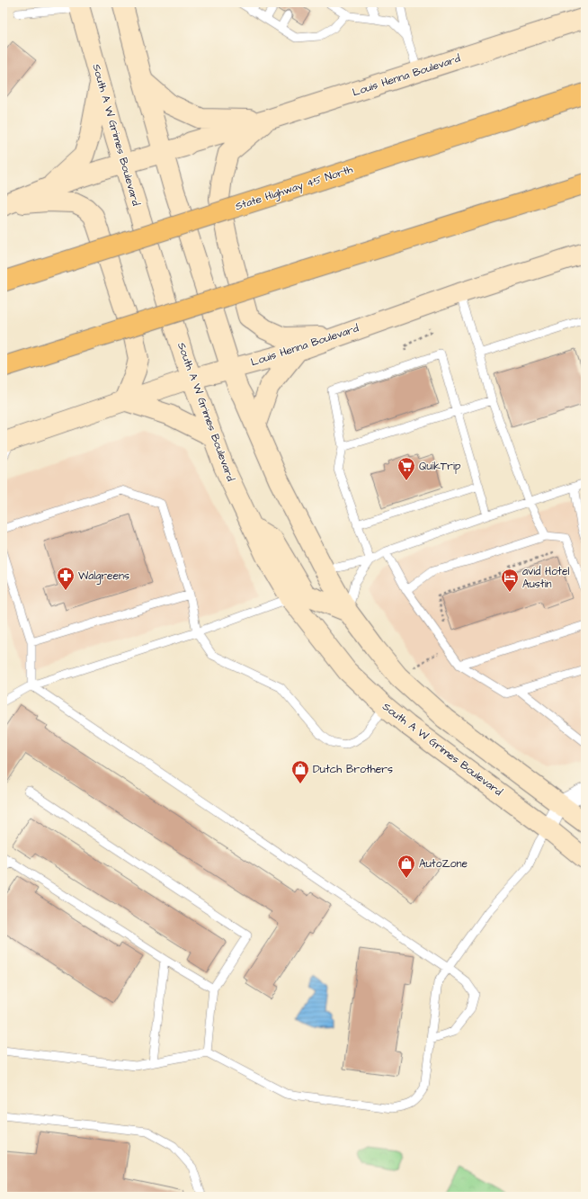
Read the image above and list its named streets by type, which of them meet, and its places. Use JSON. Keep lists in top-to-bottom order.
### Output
{
  "streets": {
    "highway": ["State Highway 45 North"],
    "main road": ["Louis Henna Boulevard", "South A W Grimes Boulevard"]
  },
  "crossings": [
    ["Louis Henna Boulevard", "South A W Grimes Boulevard"]
  ],
  "places": {
    "supermarket": ["QuikTrip"],
    "pharmacy": ["Walgreens"],
    "hotel": ["avid Hotel Austin"],
    "shop": ["Dutch Brothers", "AutoZone"]
  }
}
